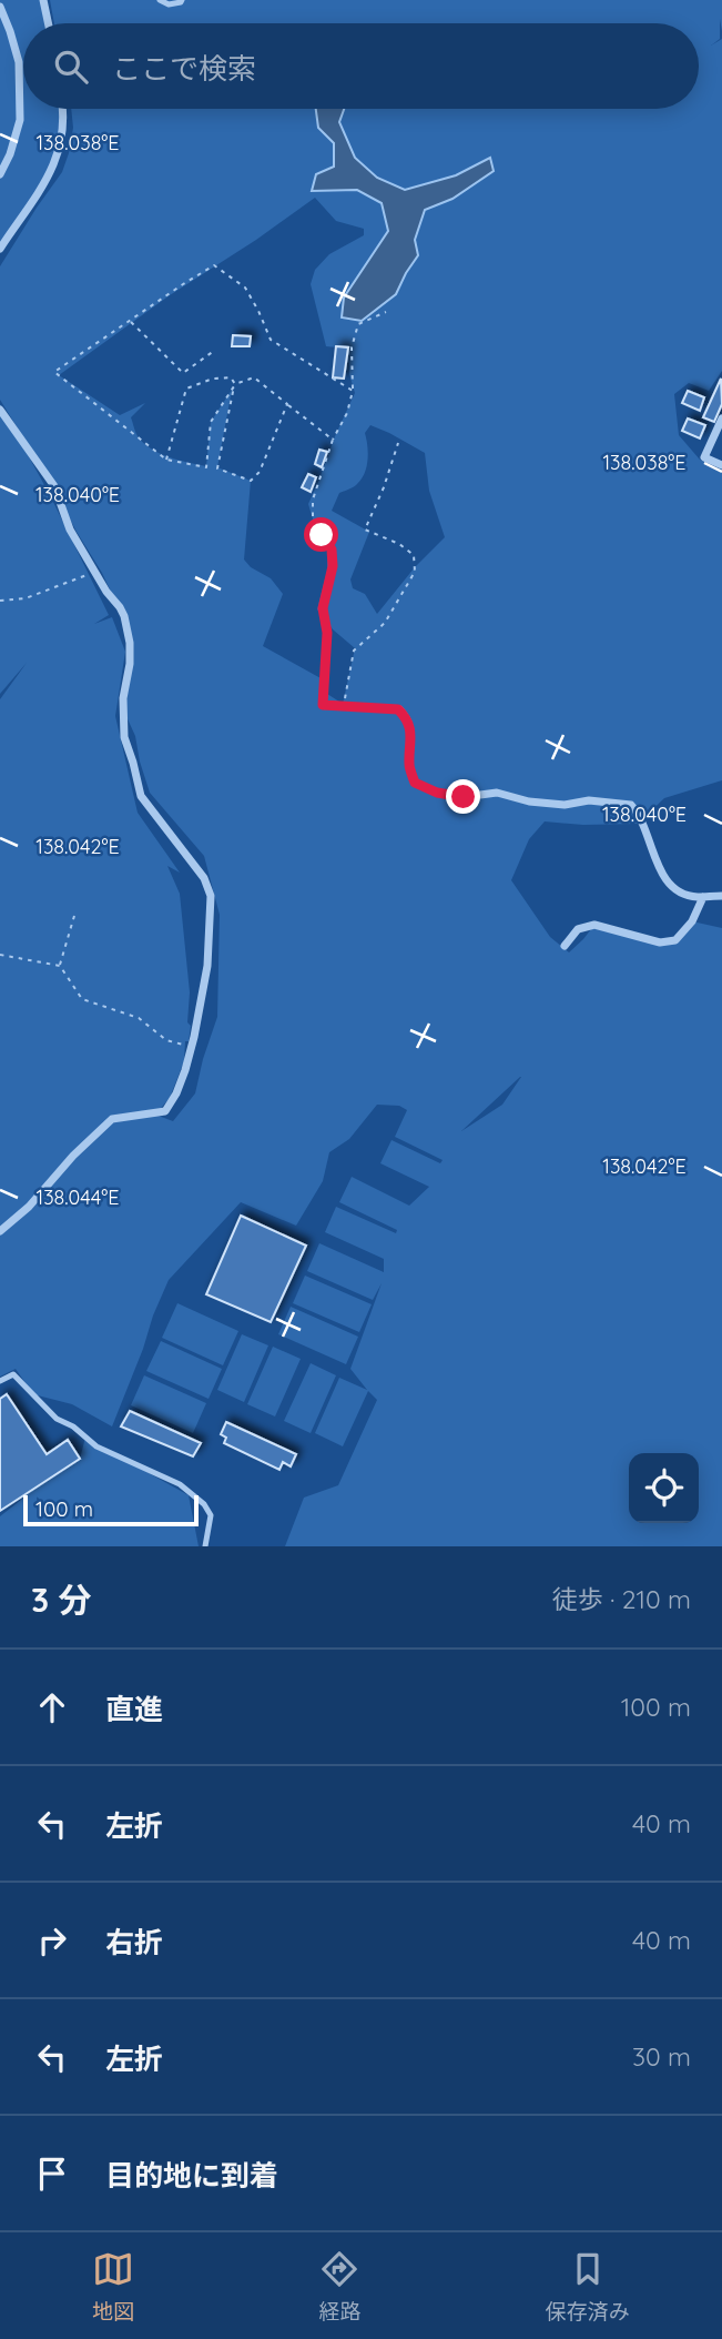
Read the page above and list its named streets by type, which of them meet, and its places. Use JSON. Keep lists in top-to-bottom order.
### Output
{
  "scale_bar": "100 m",
  "page": {
    "search": "ここで検索",
    "scale": "100 m",
    "heading": ["3 分", "徒歩 · 210 m"],
    "list": [
      ["直進", "100 m"],
      ["左折", "40 m"],
      ["右折", "40 m"],
      ["左折", "30 m"],
      "目的地に到着"
    ],
    "nav": ["地図", "経路", "保存済み"]
  },
  "coordinates": [
    "138.038°E",
    "138.040°E",
    "138.042°E",
    "138.044°E"
  ]
}
